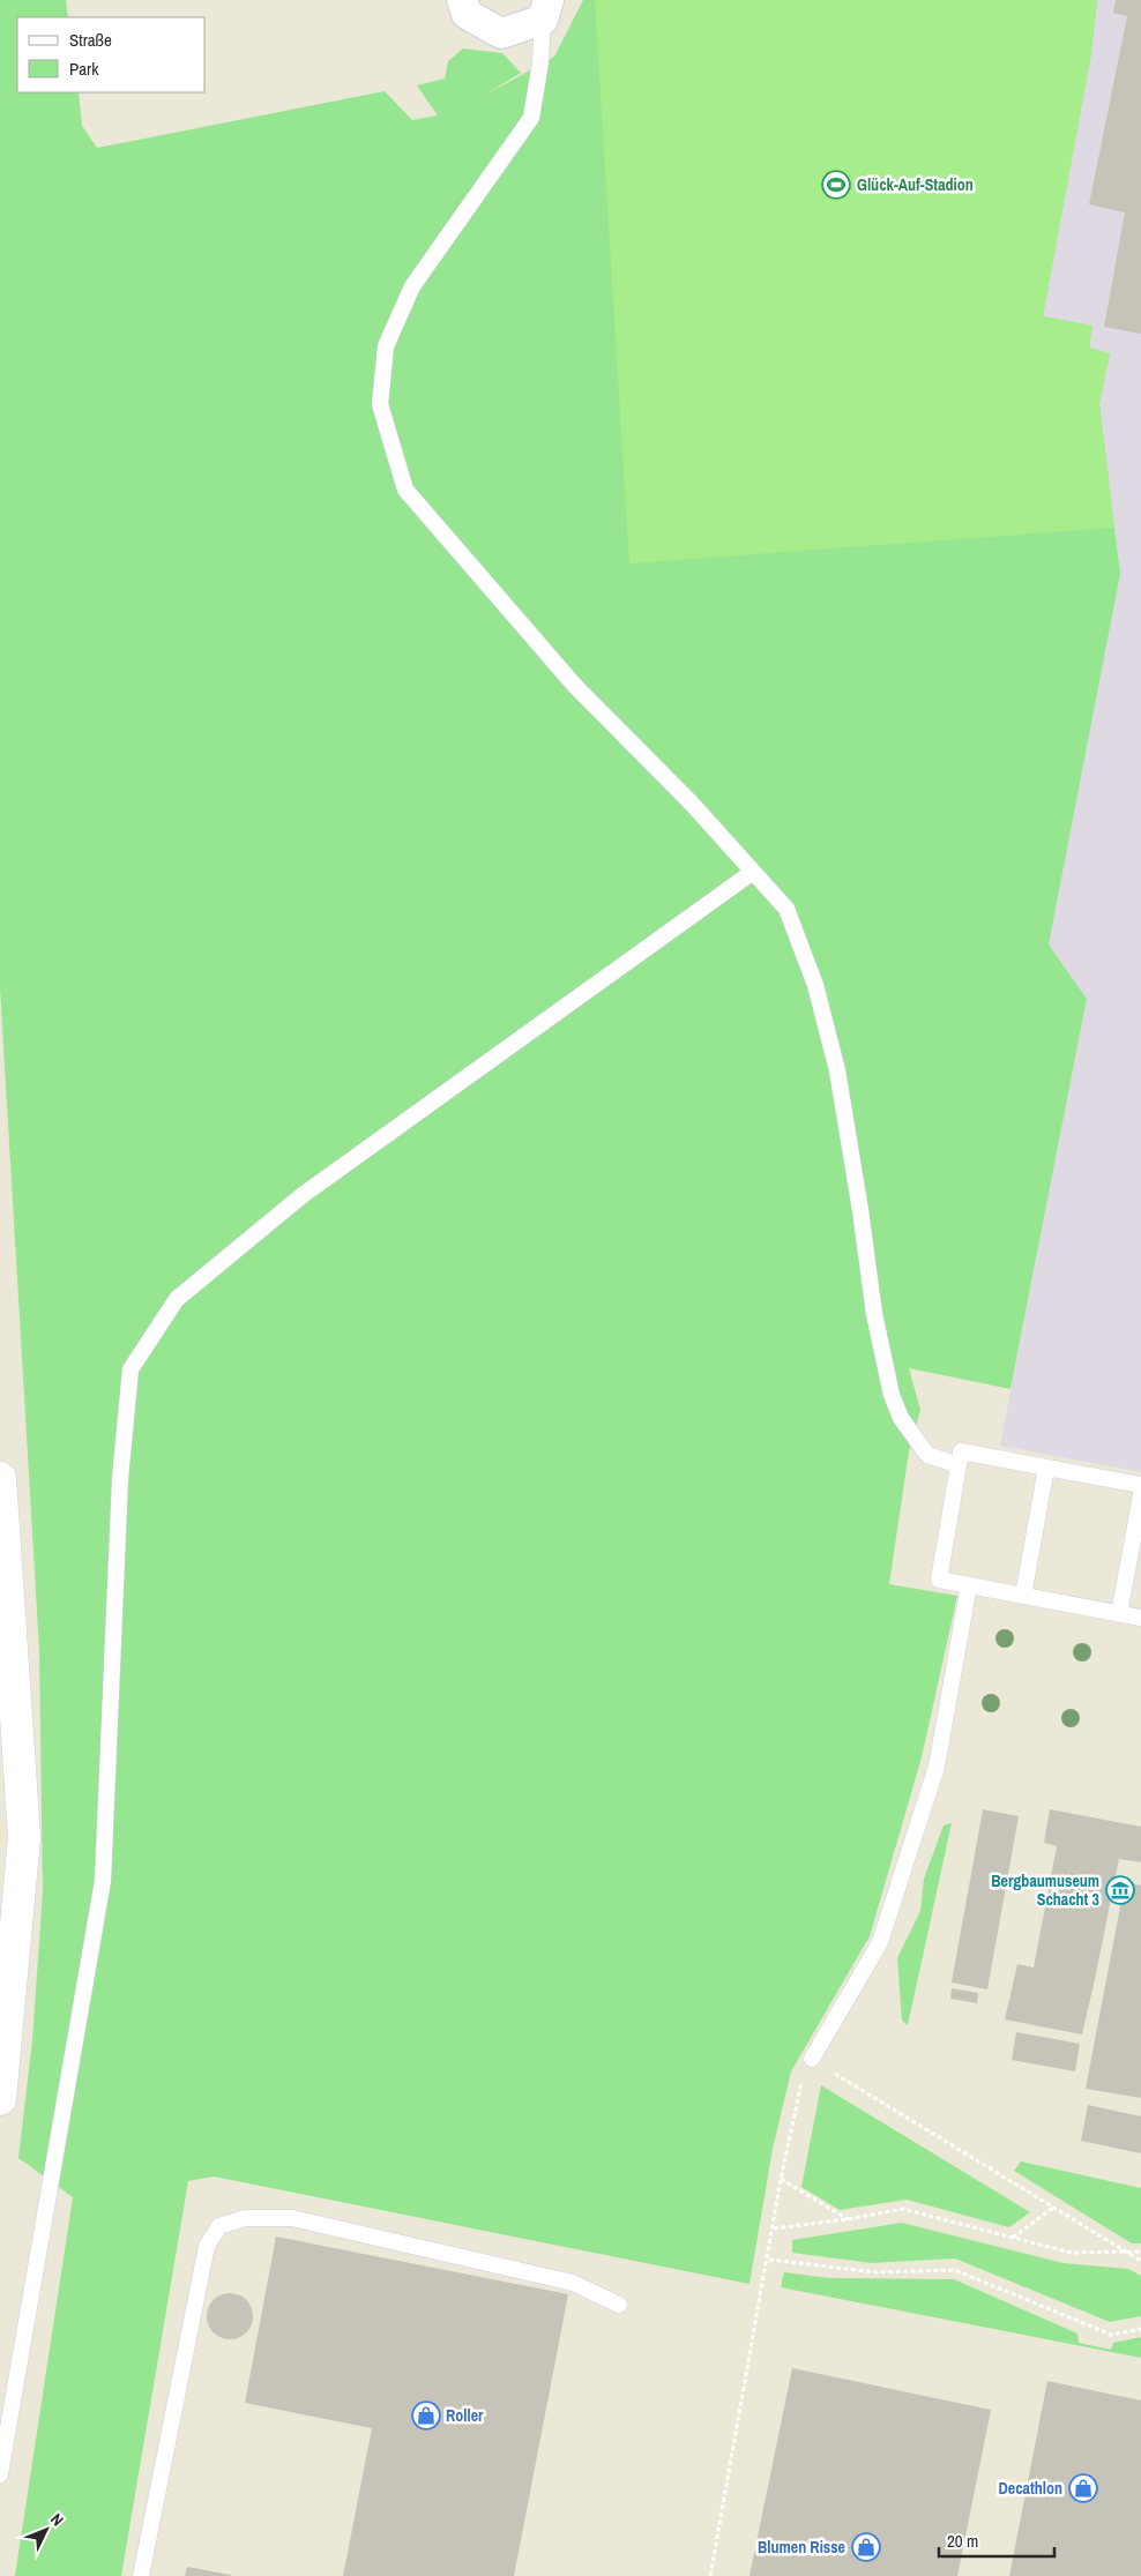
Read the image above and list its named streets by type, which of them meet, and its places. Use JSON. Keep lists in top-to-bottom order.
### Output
{
  "places": {
    "sports": ["Glück-Auf-Stadion"],
    "museum": ["Bergbaumuseum Schacht 3"],
    "shop": ["Roller", "Decathlon", "Blumen Risse"]
  },
  "legend": ["Straße", "Park"],
  "scale_bar": "20 m",
  "north": "top right"
}
